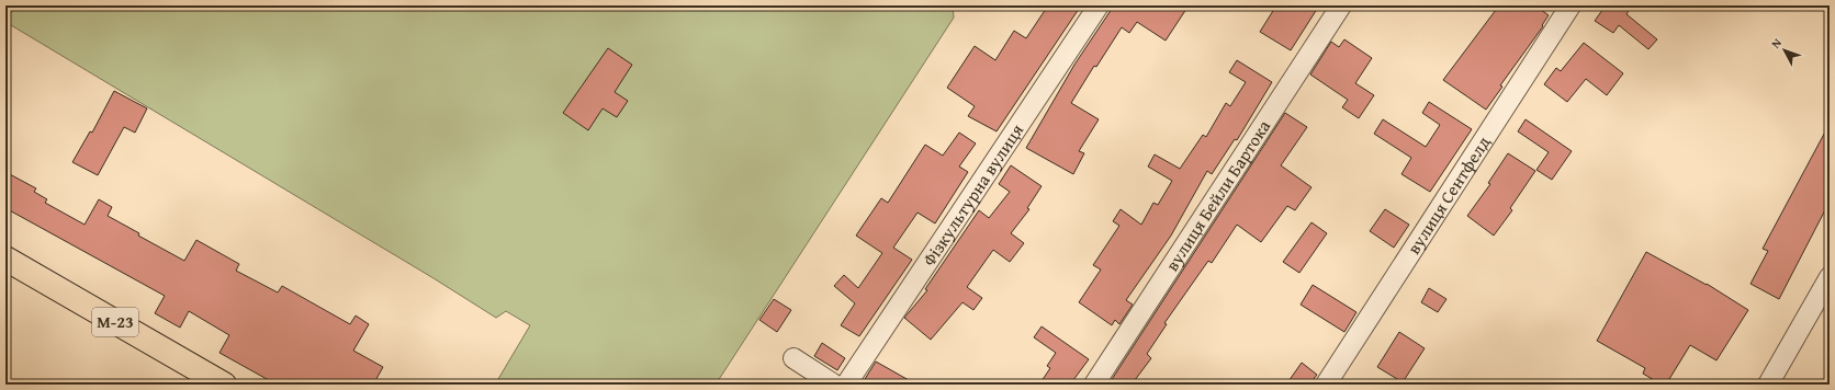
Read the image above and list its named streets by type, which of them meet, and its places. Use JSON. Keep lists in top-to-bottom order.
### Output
{
  "streets": {
    "highway": ["М-23"],
    "street": ["Фізкультурна вулиця", "вулиця Бейли Бартока", "вулиця Сентфелд"]
  },
  "north": "top left"
}
